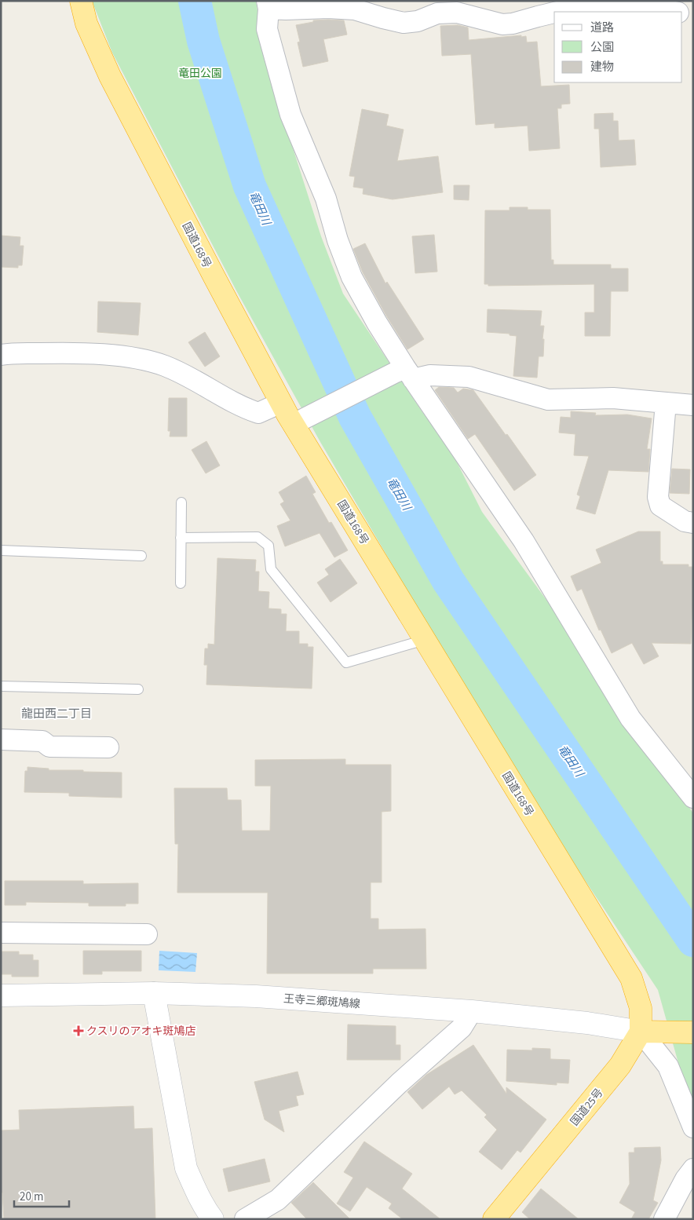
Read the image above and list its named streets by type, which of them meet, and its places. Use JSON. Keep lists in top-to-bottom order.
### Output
{
  "streets": {
    "highway": ["国道168号", "国道25号"],
    "main road": ["王寺三郷斑鳩線"]
  },
  "crossings": [
    ["国道168号", "王寺三郷斑鳩線"],
    ["国道168号", "国道25号"],
    ["王寺三郷斑鳩線", "国道25号"]
  ],
  "districts": ["龍田西二丁目"],
  "water": ["竜田川"],
  "parks": ["竜田公園"],
  "places": {
    "health": ["クスリのアオキ斑鳩店"]
  },
  "legend": ["道路", "公園", "建物"],
  "scale_bar": "20 m"
}
